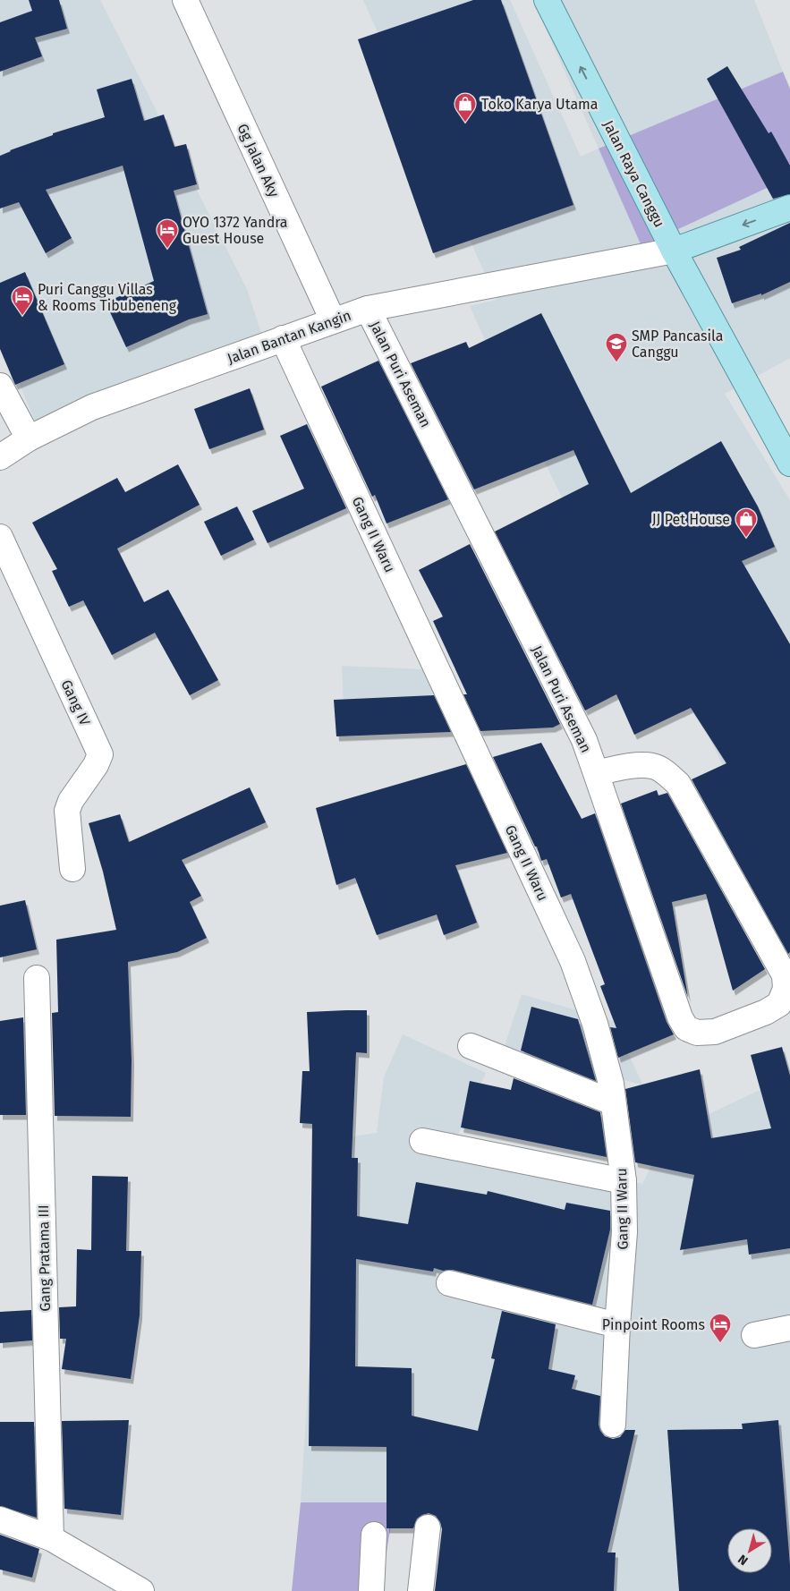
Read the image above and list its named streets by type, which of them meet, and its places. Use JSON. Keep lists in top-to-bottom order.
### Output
{
  "streets": {
    "main road": ["Jalan Raya Canggu"],
    "street": [
      "Gg Jalan Aky",
      "Jalan Bantan Kangin",
      "Jalan Puri Aseman",
      "Gang II Waru",
      "Gang IV",
      "Gang Pratama III"
    ]
  },
  "crossings": [
    ["Gg Jalan Aky", "Jalan Bantan Kangin"],
    ["Jalan Raya Canggu", "Jalan Bantan Kangin"],
    ["Jalan Bantan Kangin", "Jalan Puri Aseman"],
    ["Jalan Bantan Kangin", "Gang II Waru"]
  ],
  "one_way": ["Jalan Raya Canggu"],
  "places": {
    "shop": ["Toko Karya Utama", "JJ Pet House"],
    "hotel": ["OYO 1372 Yandra Guest House", "Puri Canggu Villas & Rooms Tibubeneng", "Pinpoint Rooms"],
    "school or university": ["SMP Pancasila Canggu"]
  },
  "north": "bottom left"
}
